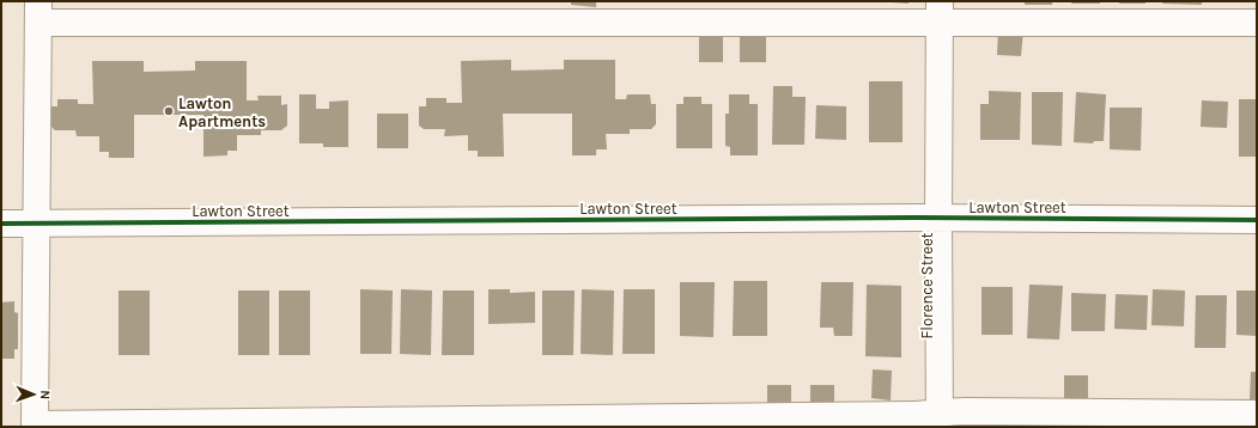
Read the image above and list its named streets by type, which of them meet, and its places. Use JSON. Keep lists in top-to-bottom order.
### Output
{
  "streets": {
    "street": ["Lawton Street", "Florence Street"]
  },
  "crossings": [
    ["Lawton Street", "Florence Street"]
  ],
  "places": ["Lawton Apartments"],
  "north": "right"
}
